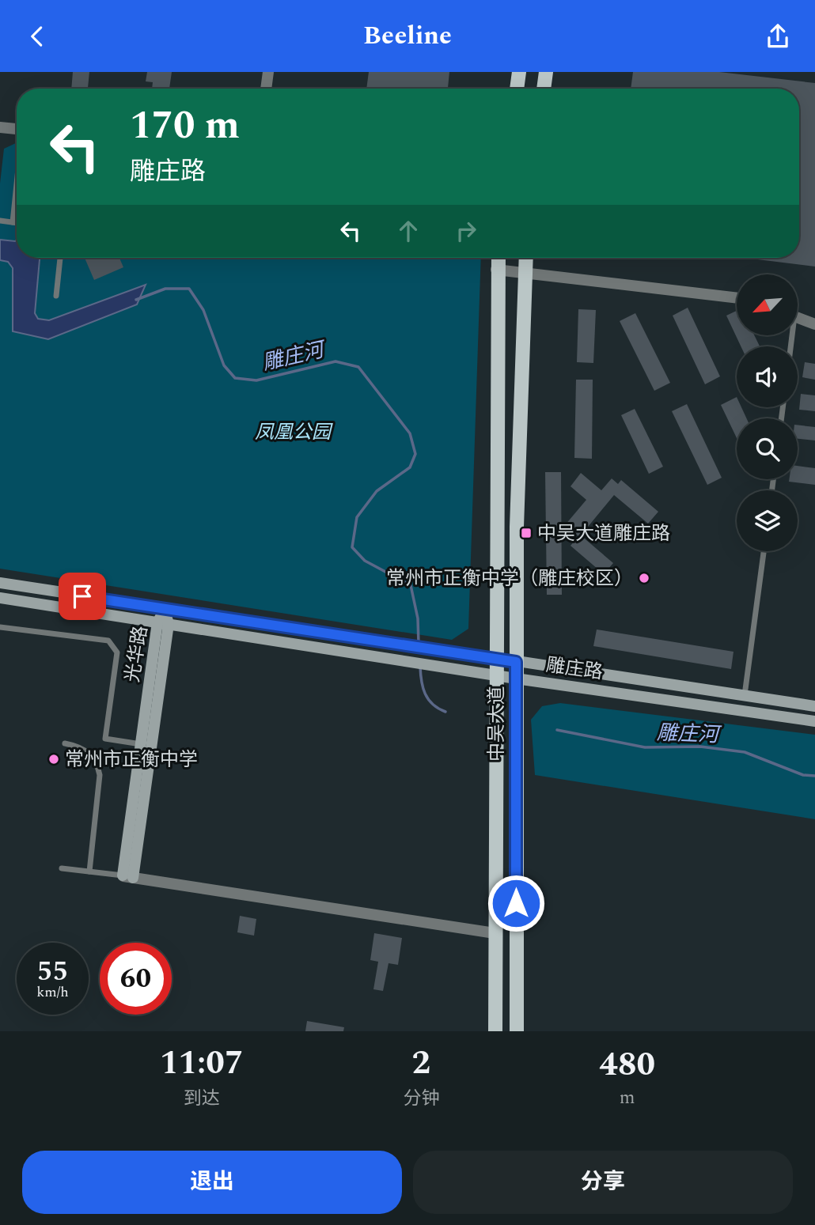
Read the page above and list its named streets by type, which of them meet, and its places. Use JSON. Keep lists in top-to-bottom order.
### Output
{
  "streets": {
    "main road": ["光华路", "雕庄路", "中吴大道"]
  },
  "crossings": [
    ["光华路", "雕庄路"],
    ["雕庄路", "中吴大道"]
  ],
  "water": ["雕庄河"],
  "parks": ["凤凰公园"],
  "places": {
    "transit": ["中吴大道雕庄路"],
    "other": ["常州市正衡中学（雕庄校区）", "常州市正衡中学"]
  },
  "north": "bottom left",
  "page": {
    "header": "Beeline",
    "turn": ["170 m", "雕庄路"],
    "speed": "55 km/h",
    "limit": "60",
    "eta": [
      "11:07",
      "到达",
      "2",
      "分钟",
      "480",
      "m"
    ],
    "buttons": ["退出", "分享"]
  }
}
